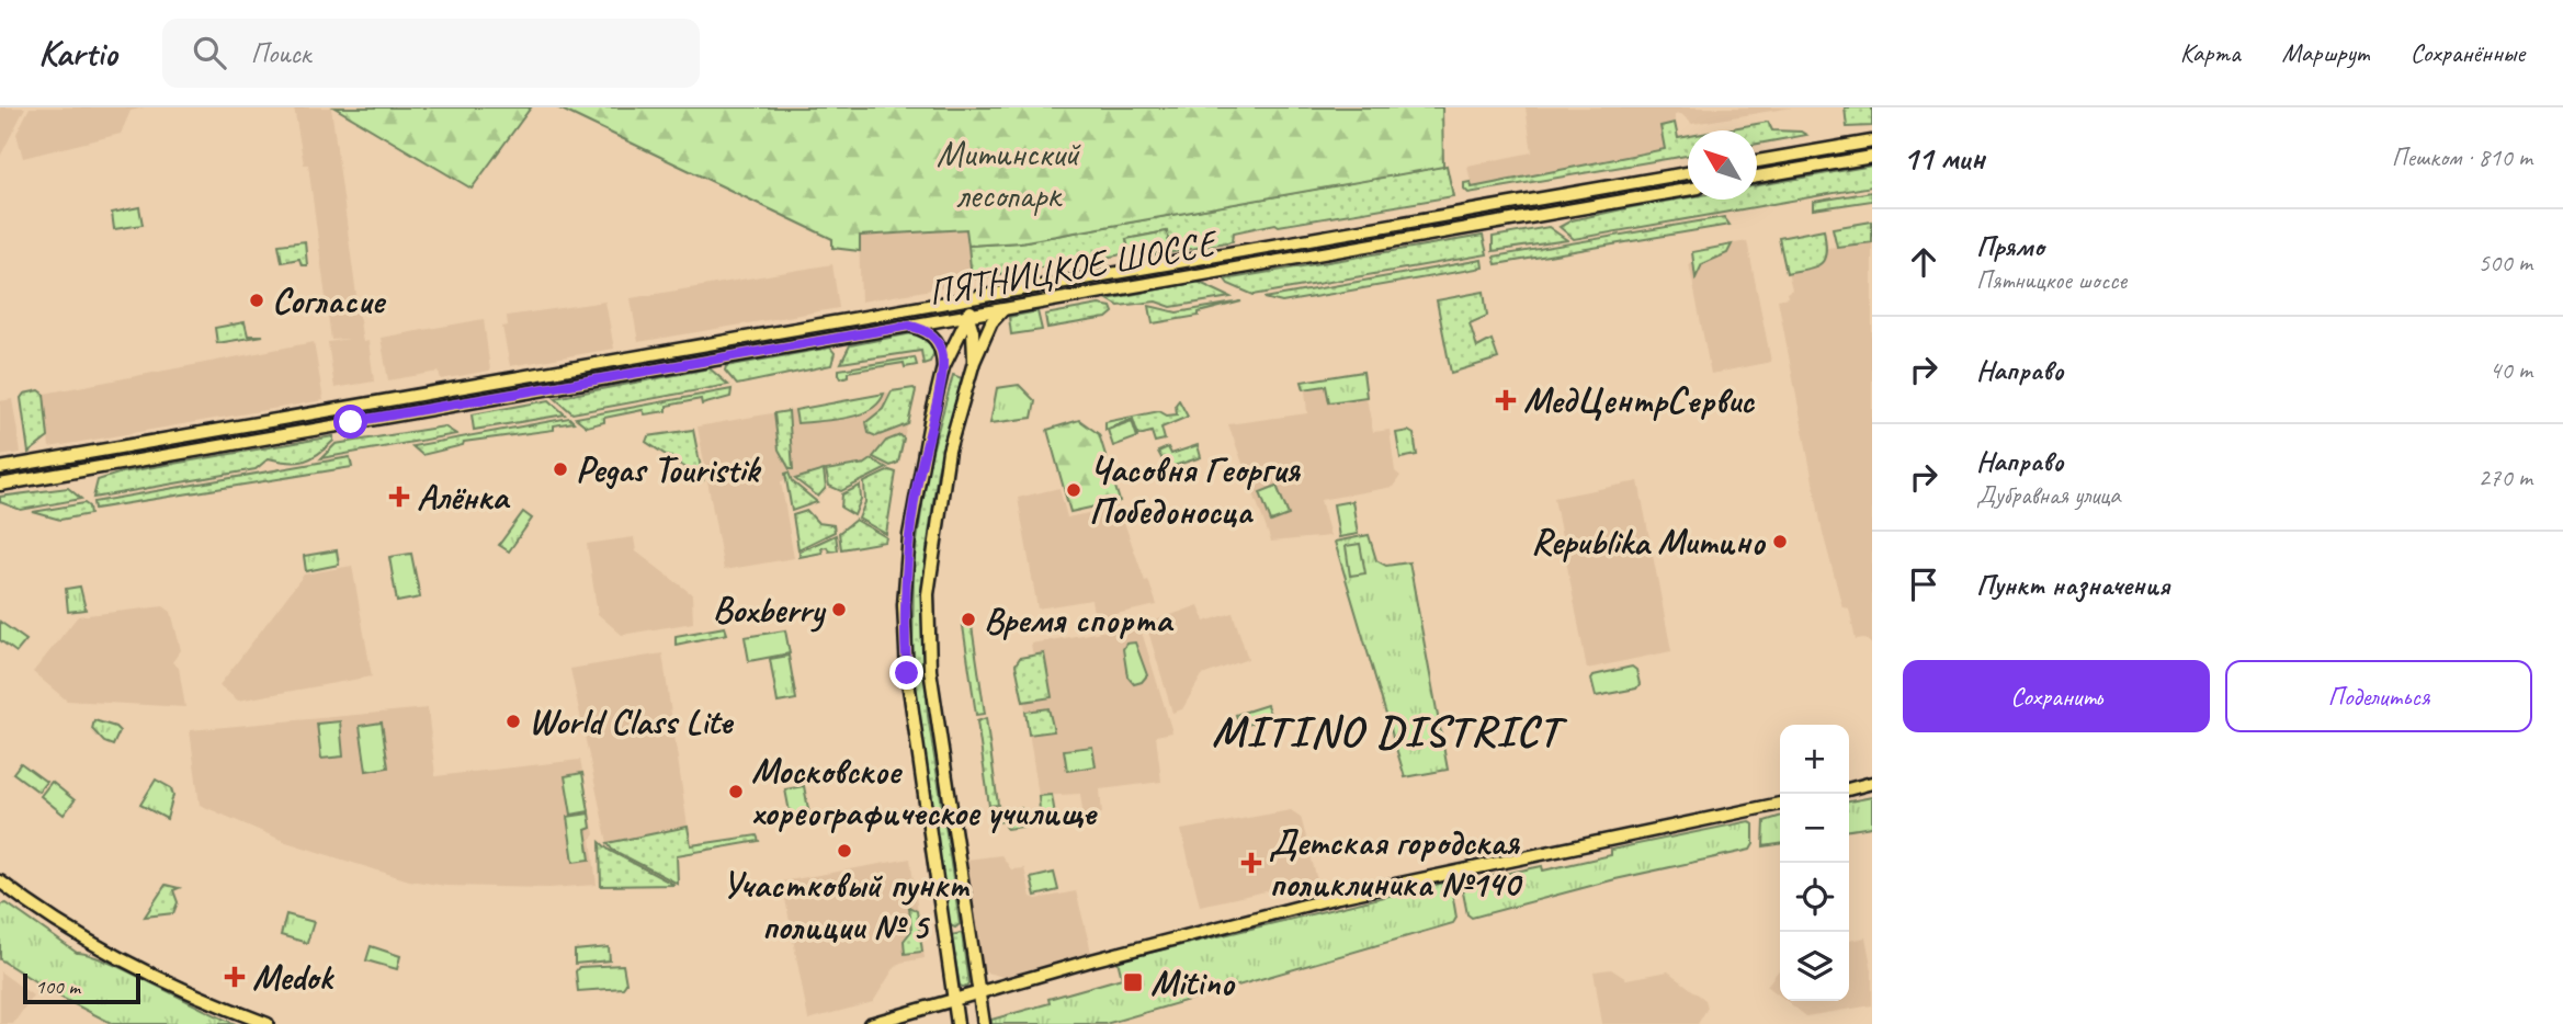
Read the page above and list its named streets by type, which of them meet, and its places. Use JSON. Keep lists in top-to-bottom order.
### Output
{
  "streets": {
    "main road": ["ПЯТНИЦКОЕ ШОССЕ"]
  },
  "districts": ["MITINO DISTRICT"],
  "parks": ["Митинский лесопарк"],
  "places": {
    "other": [
      "Согласие",
      "Pegas Touristik",
      "Часовня Георгия Победоносца",
      "Republika Митино",
      "Boxberry",
      "Время спорта",
      "World Class Lite",
      "Московское хореографическое училище",
      "Участковый пункт полиции № 5"
    ],
    "health": [
      "МедЦентрСервис",
      "Алёнка",
      "Детская городская поликлиника №140",
      "Medok"
    ],
    "transit": ["Mitino"]
  },
  "scale_bar": "100 m",
  "north": "top left",
  "page": {
    "header": "Kartio",
    "search": "Поиск",
    "nav": ["Карта", "Маршрут", "Сохранённые"],
    "heading": ["11 мин", "Пешком · 810 m"],
    "list": [
      ["Прямо", "Пятницкое шоссе", "500 m"],
      ["Направо", "40 m"],
      ["Направо", "Дубравная улица", "270 m"],
      "Пункт назначения"
    ],
    "buttons": ["Сохранить", "Поделиться"],
    "map_buttons": ["+", "−"],
    "scale": "100 m"
  }
}
